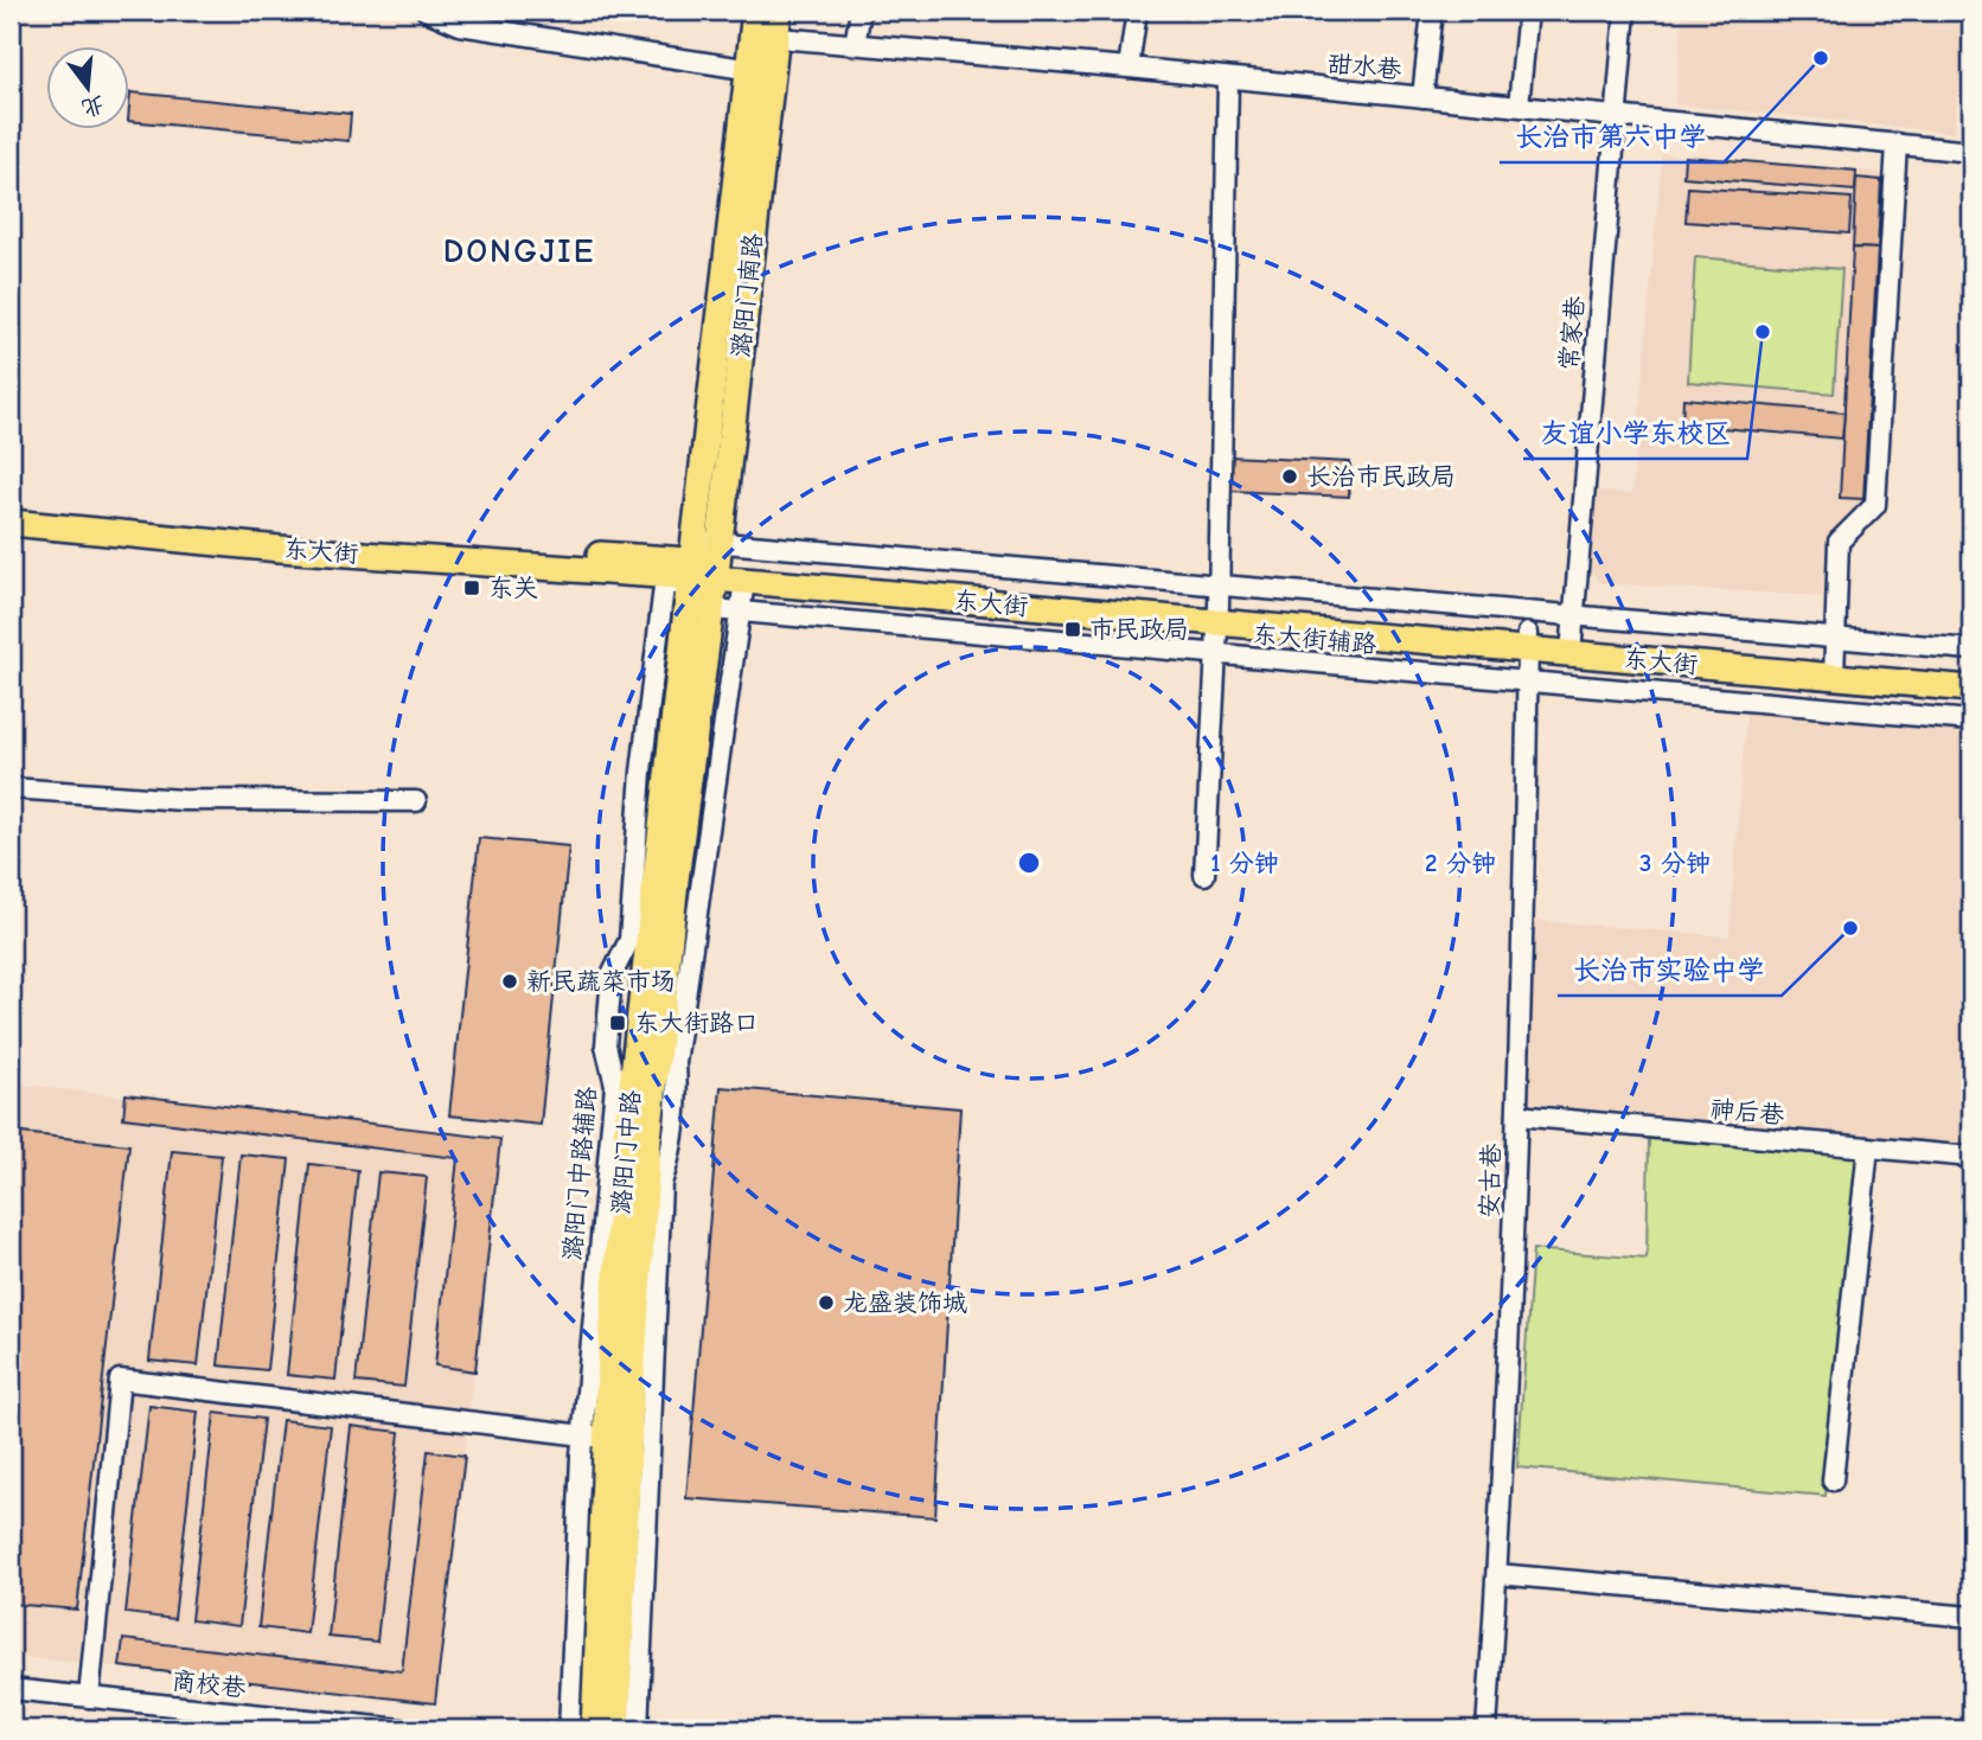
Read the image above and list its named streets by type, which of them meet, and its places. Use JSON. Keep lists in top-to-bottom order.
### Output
{
  "streets": {
    "main road": ["潞阳门南路", "东大街", "潞阳门中路"],
    "street": [
      "甜水巷",
      "常家巷",
      "东大街辅路",
      "神后巷",
      "安古巷",
      "商校巷"
    ]
  },
  "crossings": [
    ["甜水巷", "潞阳门南路"],
    ["甜水巷", "常家巷"],
    ["潞阳门南路", "东大街"],
    ["潞阳门南路", "潞阳门中路"],
    ["常家巷", "东大街"],
    ["常家巷", "东大街辅路"],
    ["东大街", "东大街辅路"],
    ["东大街", "潞阳门中路"],
    ["东大街", "安古巷"],
    ["东大街辅路", "潞阳门中路"],
    ["东大街辅路", "安古巷"],
    ["神后巷", "安古巷"]
  ],
  "districts": ["DONGJIE"],
  "places": {
    "other": [
      "长治市第六中学",
      "友谊小学东校区",
      "长治市民政局",
      "长治市实验中学",
      "新民蔬菜市场",
      "龙盛装饰城"
    ],
    "transit": ["东关", "市民政局", "东大街路口"]
  },
  "north": "bottom",
  "rings": ["1 分钟", "2 分钟", "3 分钟"]
}
